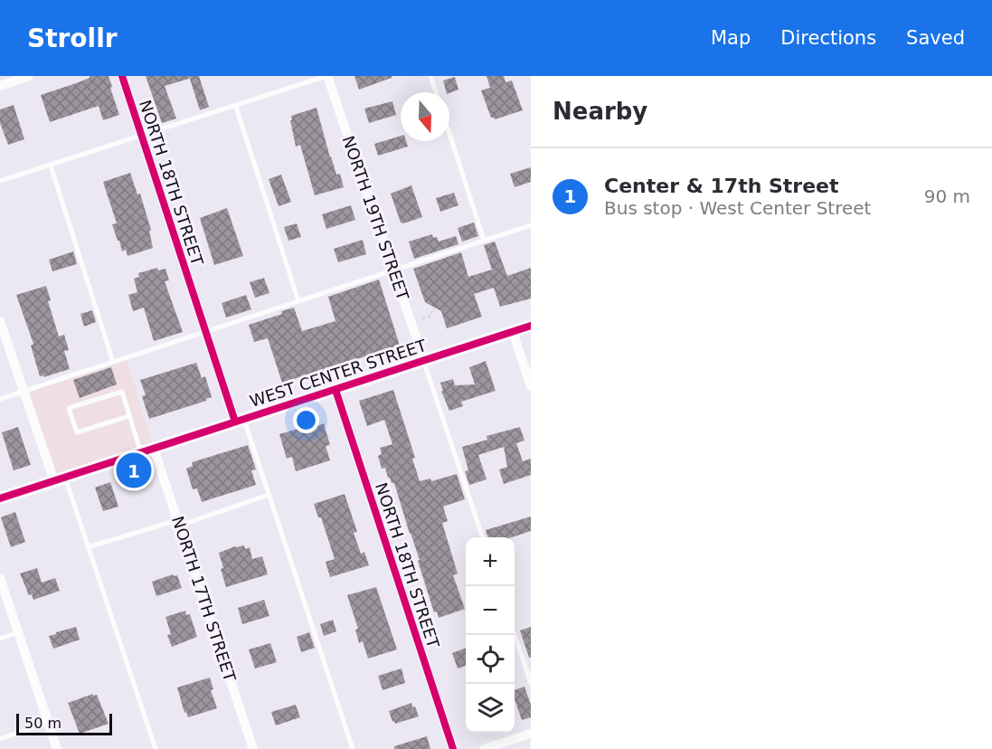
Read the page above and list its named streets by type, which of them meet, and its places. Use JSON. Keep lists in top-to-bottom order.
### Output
{
  "streets": {
    "street": [
      "NORTH 18TH STREET",
      "NORTH 19TH STREET",
      "WEST CENTER STREET",
      "NORTH 17TH STREET"
    ]
  },
  "crossings": [
    ["NORTH 18TH STREET", "WEST CENTER STREET"],
    ["NORTH 19TH STREET", "WEST CENTER STREET"],
    ["WEST CENTER STREET", "NORTH 17TH STREET"]
  ],
  "scale_bar": "50 m",
  "north": "bottom",
  "page": {
    "header": "Strollr",
    "nav": ["Map", "Directions", "Saved"],
    "heading": "Nearby",
    "list": [
      {
        "mark": "1",
        "name": "Center & 17th Street",
        "note": "Bus stop · West Center Street",
        "value": "90 m"
      }
    ],
    "pins": "1",
    "map_buttons": ["+", "−"],
    "scale": "50 m"
  }
}
